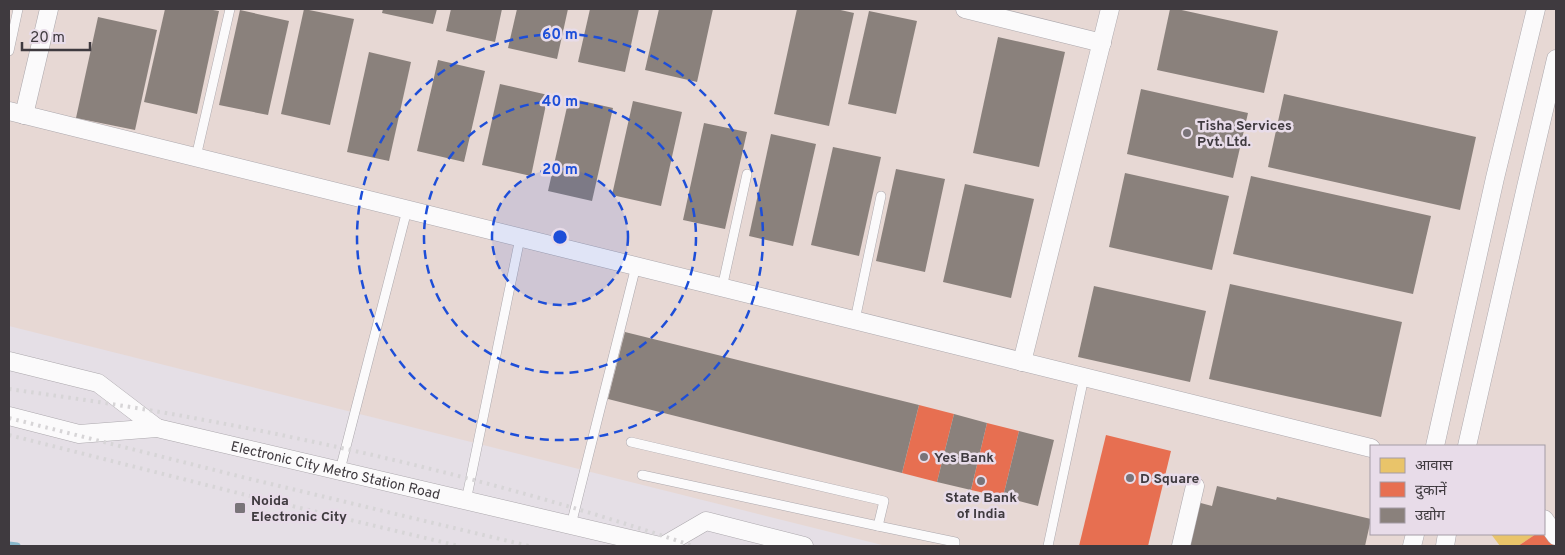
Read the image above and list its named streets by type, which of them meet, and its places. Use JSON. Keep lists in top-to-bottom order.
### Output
{
  "streets": {
    "street": ["Electronic City Metro Station Road"]
  },
  "places": {
    "other": [
      "Tisha Services Pvt. Ltd.",
      "Yes Bank",
      "D Square",
      "State Bank of India"
    ],
    "transit": ["Noida Electronic City"]
  },
  "legend": ["आवास", "दुकानें", "उद्योग"],
  "scale_bar": "20 m",
  "rings": ["60 m", "40 m", "20 m"]
}
